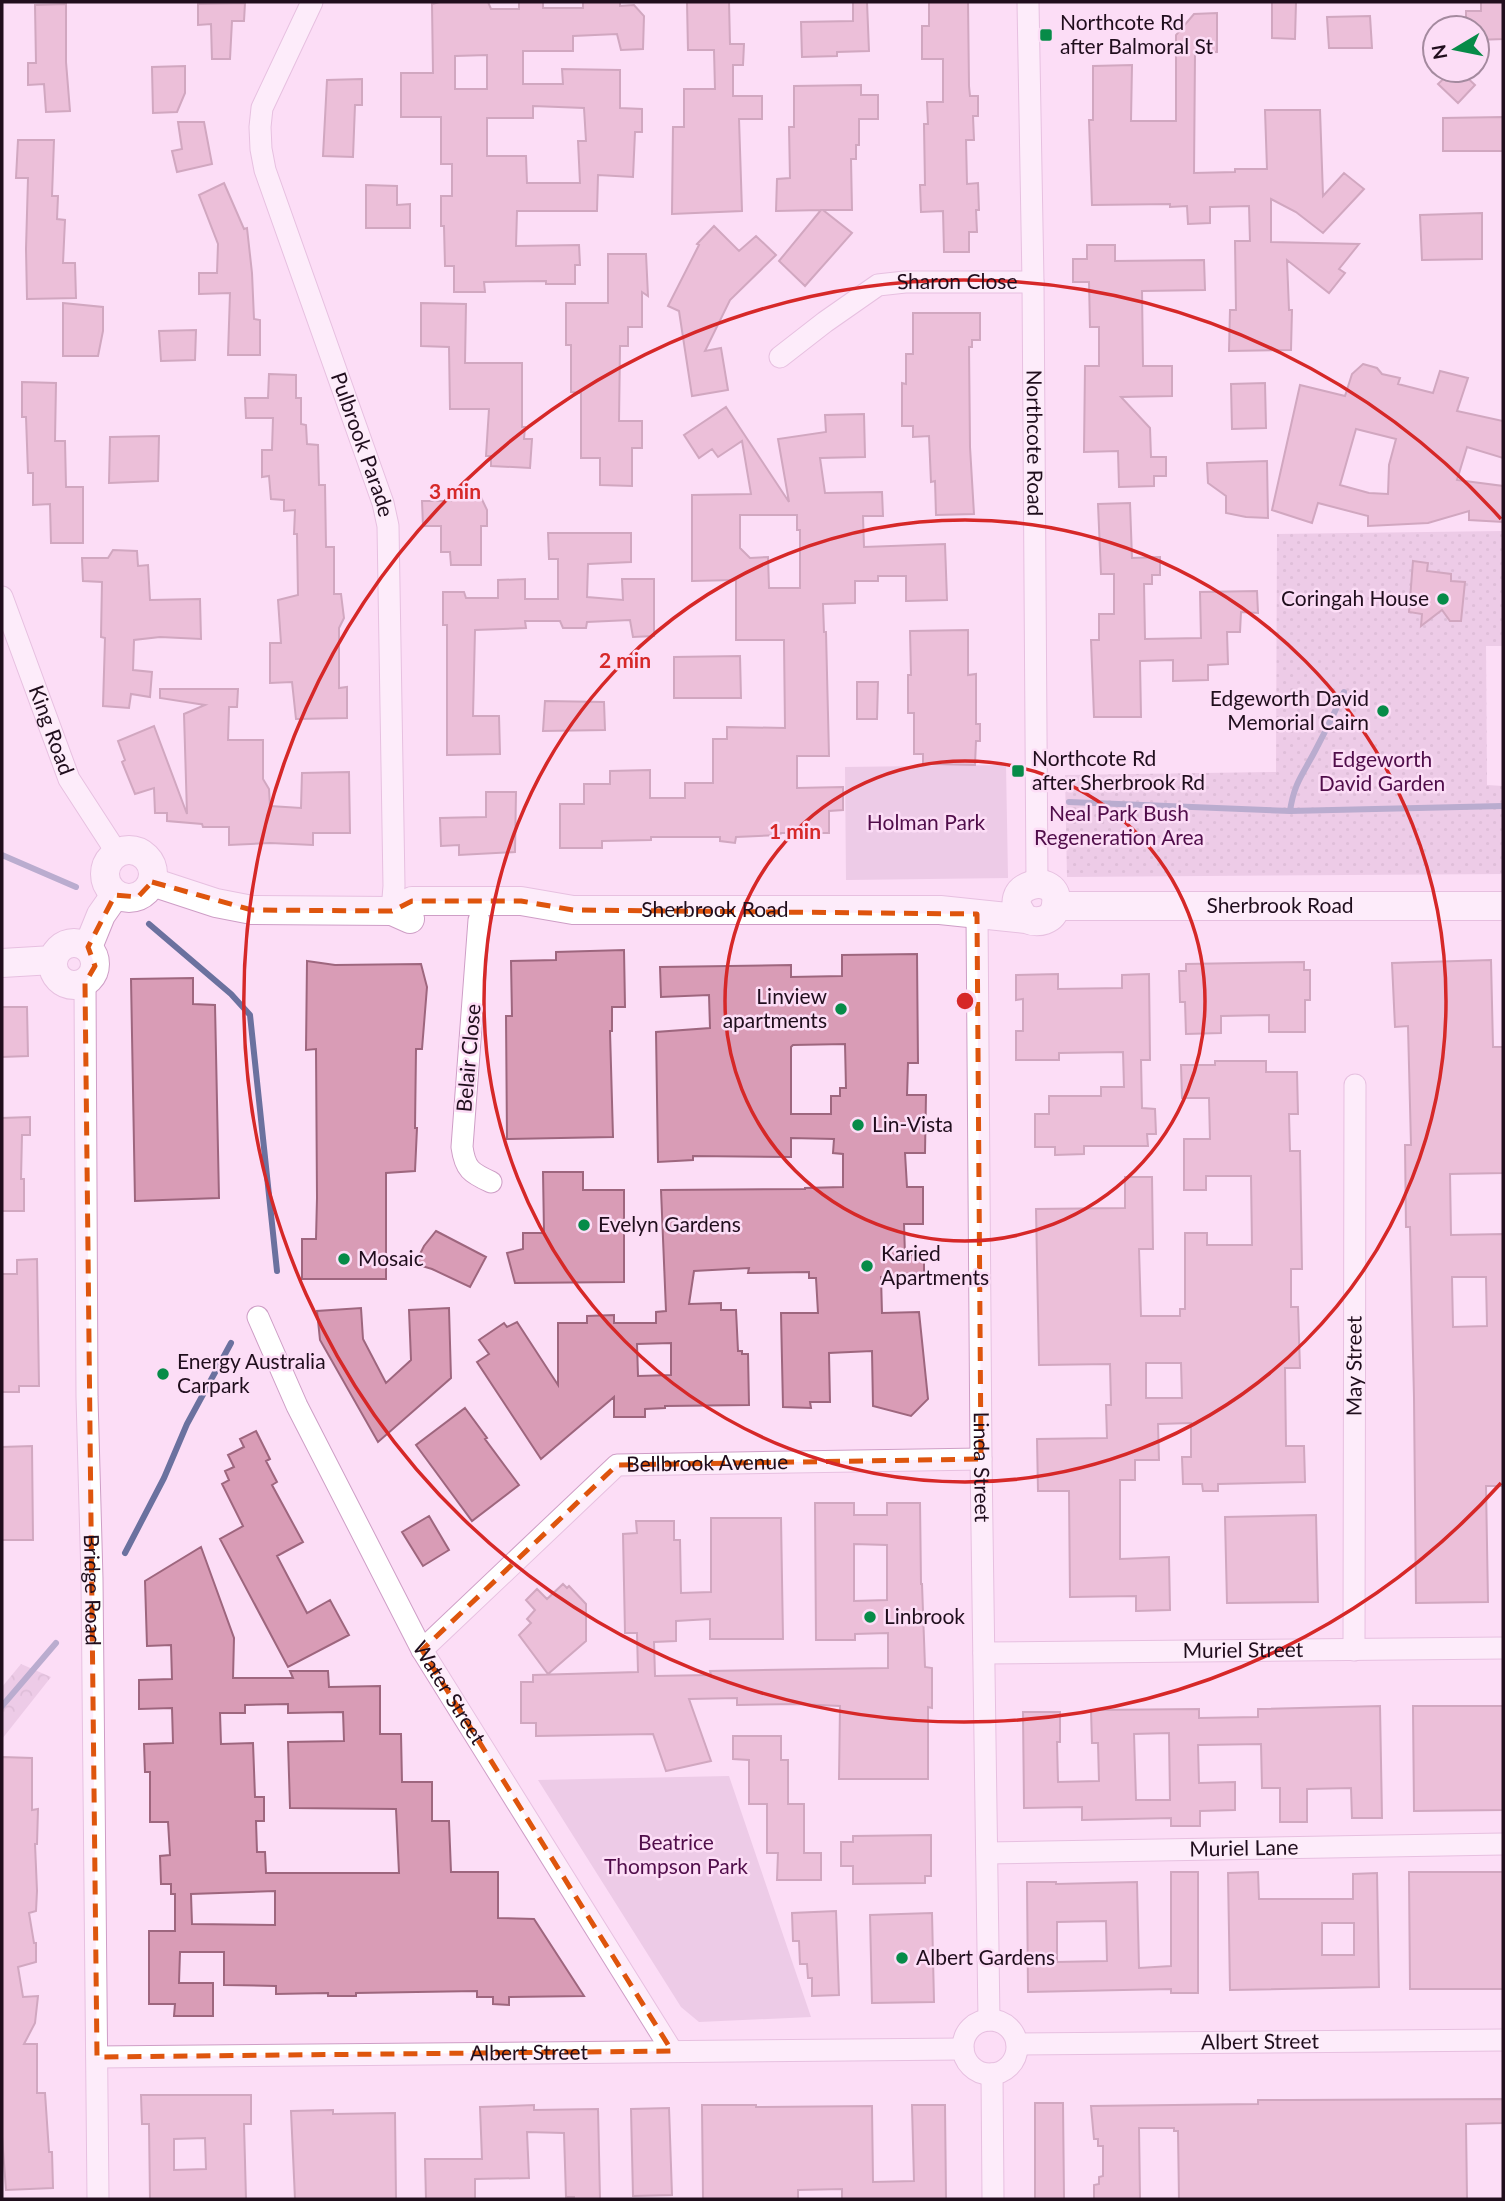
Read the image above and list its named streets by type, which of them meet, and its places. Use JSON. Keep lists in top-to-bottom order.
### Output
{
  "streets": {
    "main road": ["Sherbrook Road"],
    "street": [
      "Sharon Close",
      "Northcote Road",
      "Pulbrook Parade",
      "King Road",
      "Belair Close",
      "May Street",
      "Bellbrook Avenue",
      "Linda Street",
      "Bridge Road",
      "Muriel Street",
      "Water Street",
      "Muriel Lane",
      "Albert Street"
    ]
  },
  "crossings": [
    ["Sharon Close", "Northcote Road"],
    ["Northcote Road", "Sherbrook Road"],
    ["Pulbrook Parade", "Sherbrook Road"],
    ["King Road", "Sherbrook Road"],
    ["Sherbrook Road", "Belair Close"],
    ["Sherbrook Road", "Linda Street"],
    ["May Street", "Muriel Street"],
    ["Bellbrook Avenue", "Linda Street"],
    ["Bellbrook Avenue", "Water Street"],
    ["Linda Street", "Muriel Street"],
    ["Linda Street", "Muriel Lane"],
    ["Linda Street", "Albert Street"],
    ["Bridge Road", "Albert Street"],
    ["Water Street", "Albert Street"]
  ],
  "parks": [
    "Edgeworth David Garden",
    "Neal Park Bush Regeneration Area",
    "Holman Park",
    "Beatrice Thompson Park"
  ],
  "places": {
    "transit": ["Northcote Rd after Balmoral St", "Northcote Rd after Sherbrook Rd"],
    "other": [
      "Coringah House",
      "Edgeworth David Memorial Cairn",
      "Linview apartments",
      "Lin-Vista",
      "Evelyn Gardens",
      "Mosaic",
      "Karied Apartments",
      "Energy Australia Carpark",
      "Linbrook",
      "Albert Gardens"
    ]
  },
  "north": "left",
  "rings": ["3 min", "2 min", "1 min"]
}
